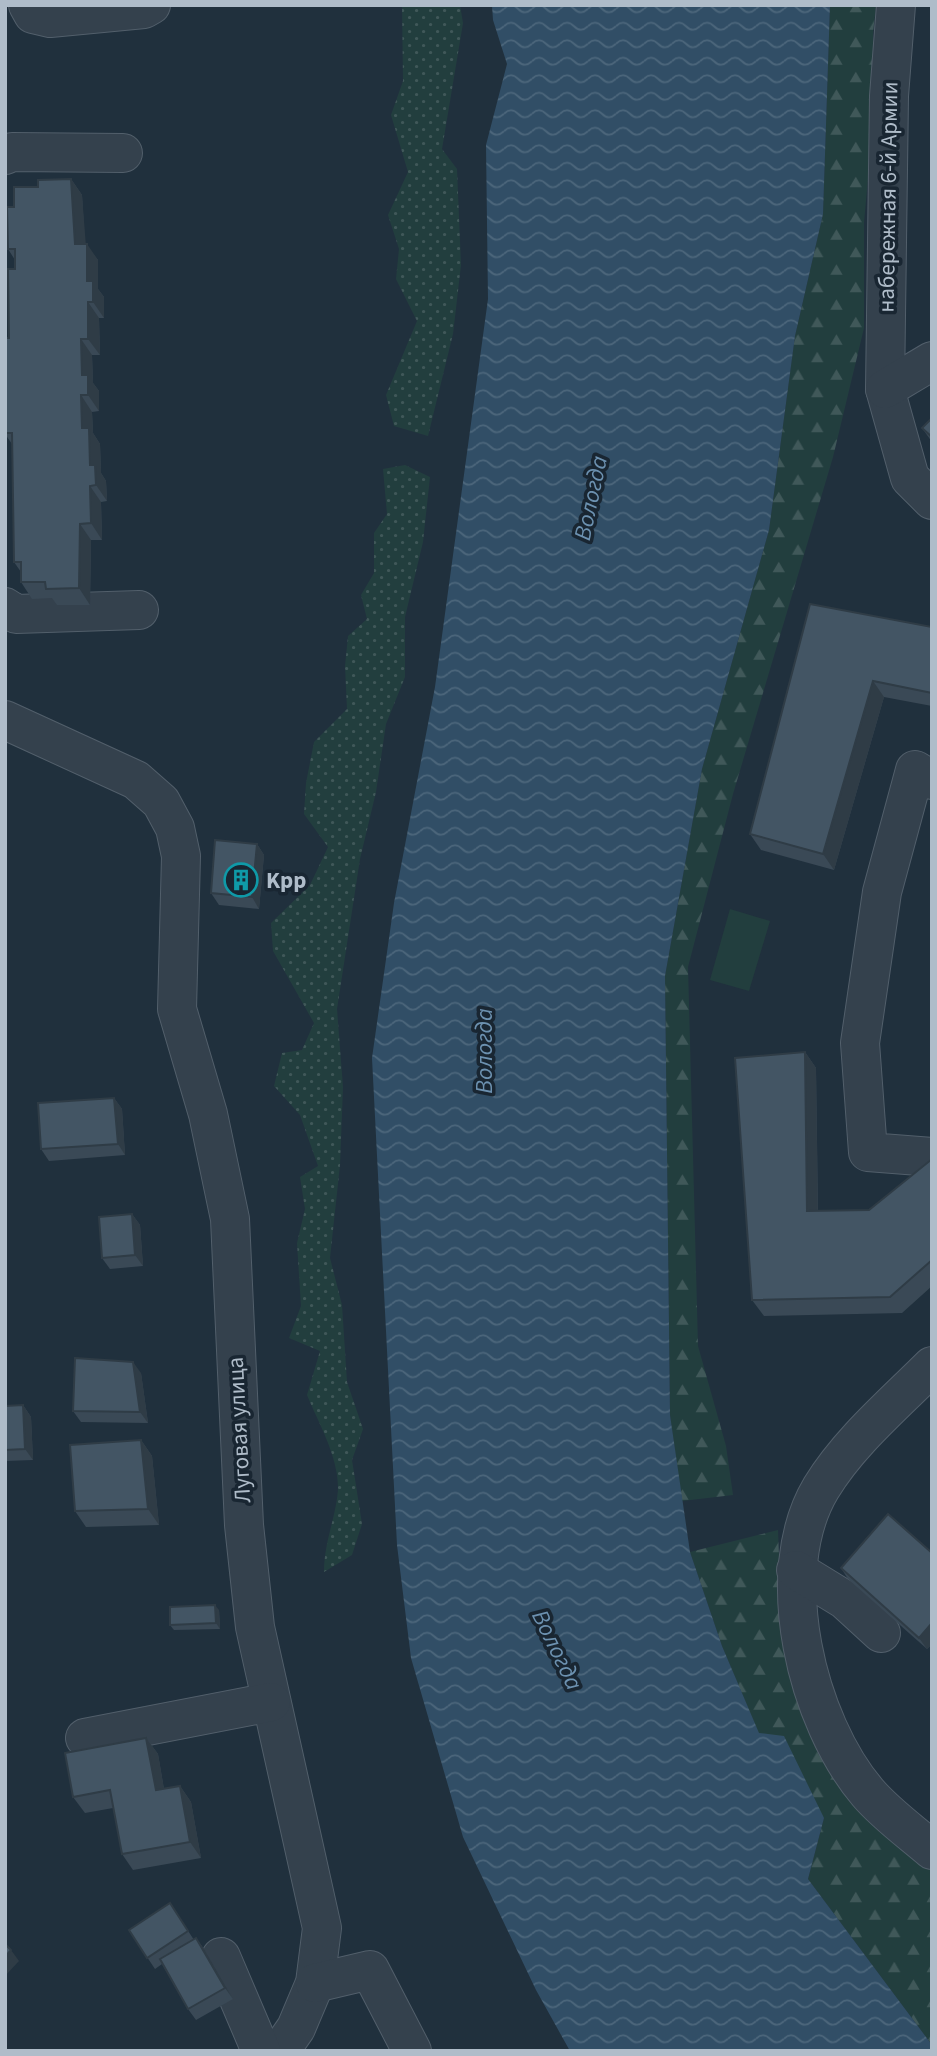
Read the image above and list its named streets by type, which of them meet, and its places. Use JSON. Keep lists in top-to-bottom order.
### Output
{
  "streets": {
    "street": ["набережная 6-й Армии", "Луговая улица"]
  },
  "water": ["Вологда"],
  "places": {
    "building": ["Kpp"]
  }
}
